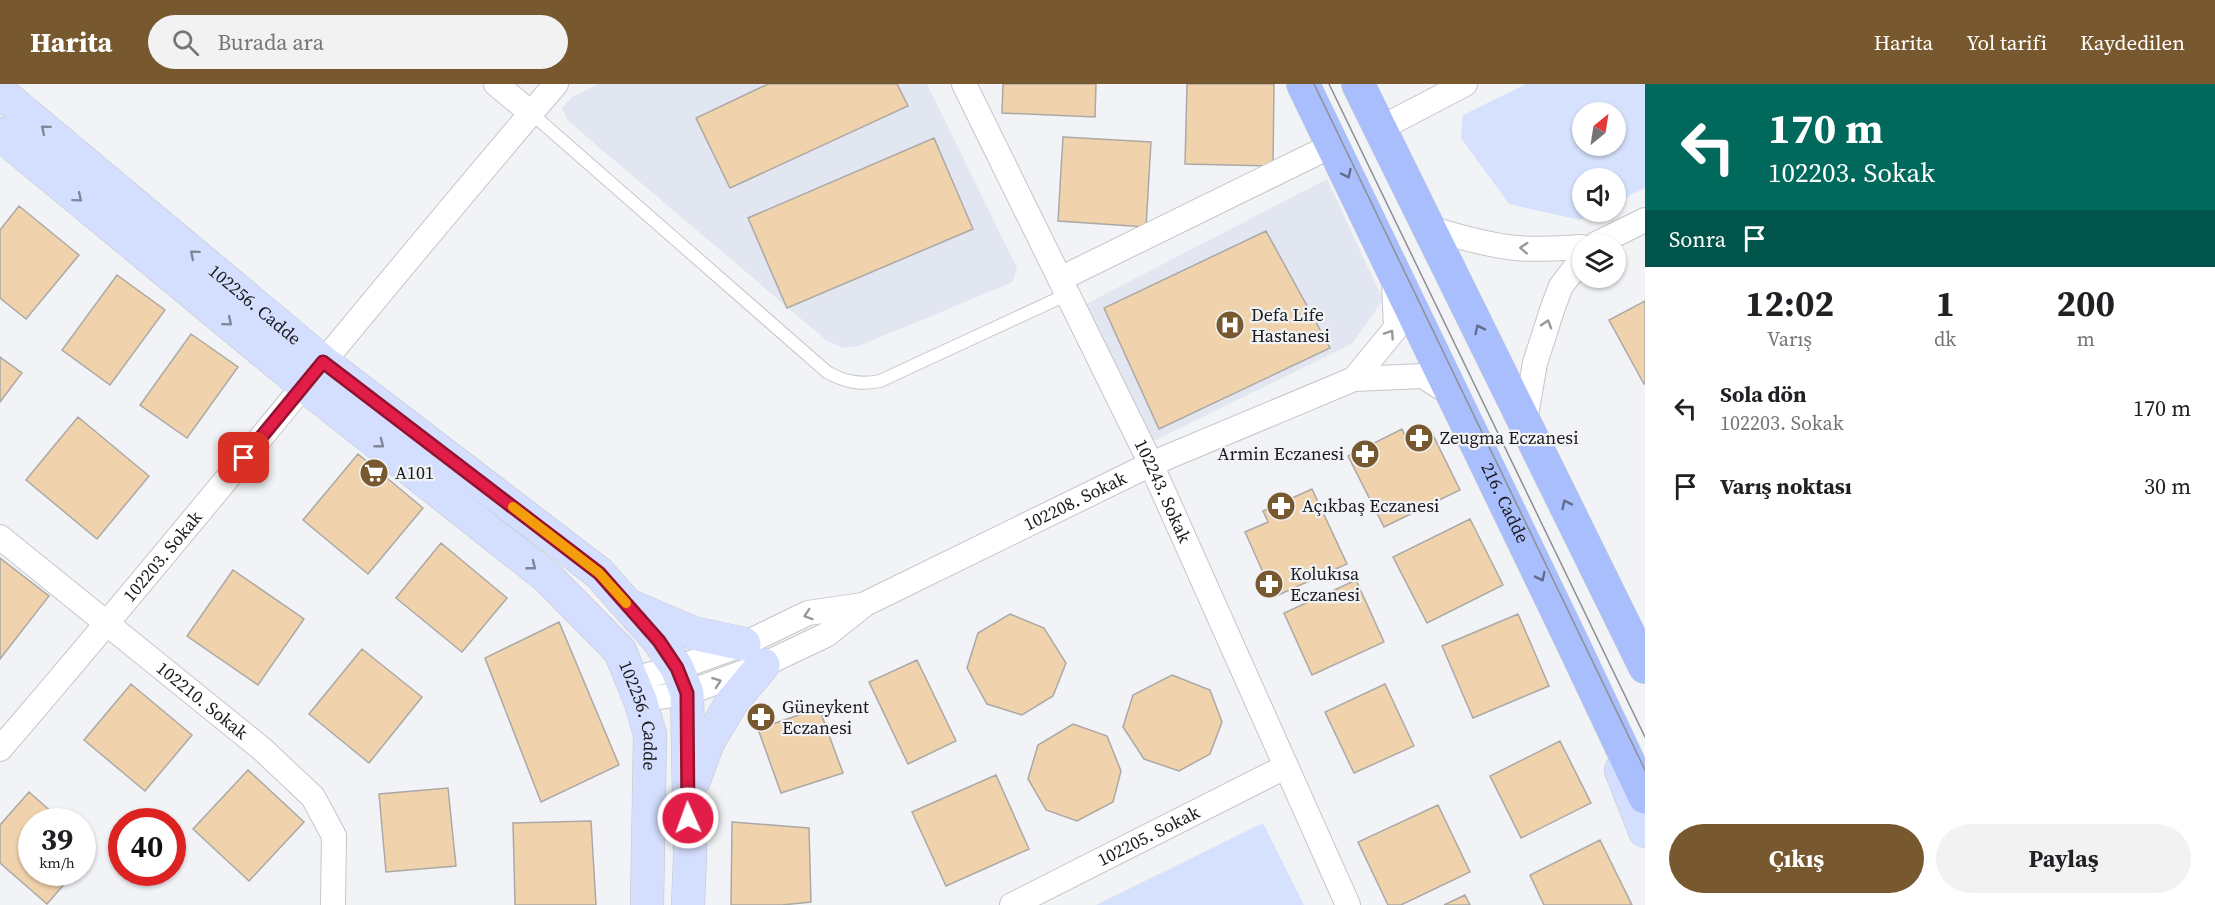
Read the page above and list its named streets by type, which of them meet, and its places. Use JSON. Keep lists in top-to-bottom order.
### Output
{
  "streets": {
    "main road": ["216. Cadde"],
    "street": [
      "102256. Cadde",
      "102243. Sokak",
      "102208. Sokak",
      "102203. Sokak",
      "102210. Sokak",
      "102205. Sokak"
    ]
  },
  "crossings": [
    ["102256. Cadde", "102208. Sokak"],
    ["102256. Cadde", "102203. Sokak"],
    ["102243. Sokak", "102208. Sokak"],
    ["102243. Sokak", "102205. Sokak"],
    ["102208. Sokak", "216. Cadde"],
    ["102203. Sokak", "102210. Sokak"]
  ],
  "places": {
    "hospital": ["Defa Life Hastanesi"],
    "pharmacy": [
      "Zeugma Eczanesi",
      "Armin Eczanesi",
      "Açıkbaş Eczanesi",
      "Kolukısa Eczanesi",
      "Güneykent Eczanesi"
    ],
    "supermarket": ["A101"]
  },
  "north": "top right",
  "page": {
    "header": "Harita",
    "search": "Burada ara",
    "nav": ["Harita", "Yol tarifi", "Kaydedilen"],
    "turn": ["170 m", "102203. Sokak"],
    "then": "Sonra",
    "eta": [
      "12:02",
      "Varış",
      "1",
      "dk",
      "200",
      "m"
    ],
    "list": [
      {
        "name": "Sola dön",
        "note": "102203. Sokak",
        "value": "170 m"
      },
      {
        "name": "Varış noktası",
        "value": "30 m"
      }
    ],
    "speed": "39 km/h",
    "limit": "40",
    "buttons": ["Çıkış", "Paylaş"]
  }
}
